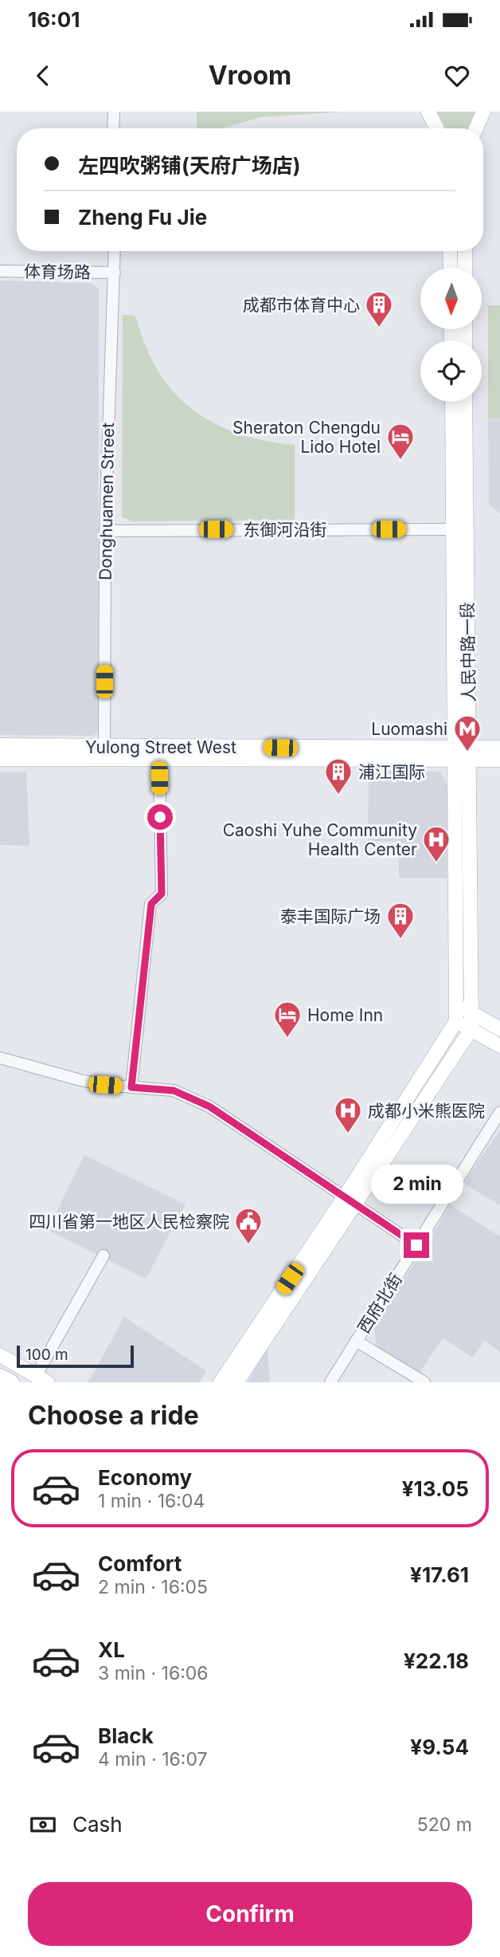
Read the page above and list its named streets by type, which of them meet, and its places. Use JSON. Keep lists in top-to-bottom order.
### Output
{
  "streets": {
    "main road": ["人民中路一段", "Yulong Street West"],
    "street": [
      "体育场路",
      "Donghuamen Street",
      "东御河沿街",
      "西府北街"
    ]
  },
  "crossings": [
    ["体育场路", "Donghuamen Street"],
    ["Donghuamen Street", "东御河沿街"],
    ["Donghuamen Street", "Yulong Street West"],
    ["东御河沿街", "人民中路一段"],
    ["人民中路一段", "Yulong Street West"]
  ],
  "places": {
    "building": ["成都市体育中心", "浦江国际", "泰丰国际广场"],
    "hotel": ["Sheraton Chengdu Lido Hotel", "Home Inn"],
    "metro station": ["Luomashi"],
    "hospital": ["Caoshi Yuhe Community Health Center", "成都小米熊医院"],
    "public building": ["四川省第一地区人民检察院"]
  },
  "scale_bar": "100 m",
  "north": "bottom",
  "page": {
    "status": "16:01",
    "header": "Vroom",
    "banner": ["左四吹粥铺(天府广场店)", "Zheng Fu Jie"],
    "bubble": "2 min",
    "scale": "100 m",
    "heading": "Choose a ride",
    "list": [
      {
        "name": "Economy",
        "note": "1 min · 16:04",
        "value": "¥13.05"
      },
      {
        "name": "Comfort",
        "note": "2 min · 16:05",
        "value": "¥17.61"
      },
      {
        "name": "XL",
        "note": "3 min · 16:06",
        "value": "¥22.18"
      },
      {
        "name": "Black",
        "note": "4 min · 16:07",
        "value": "¥9.54"
      }
    ],
    "pay": ["Cash", "520 m"],
    "buttons": "Confirm"
  }
}
